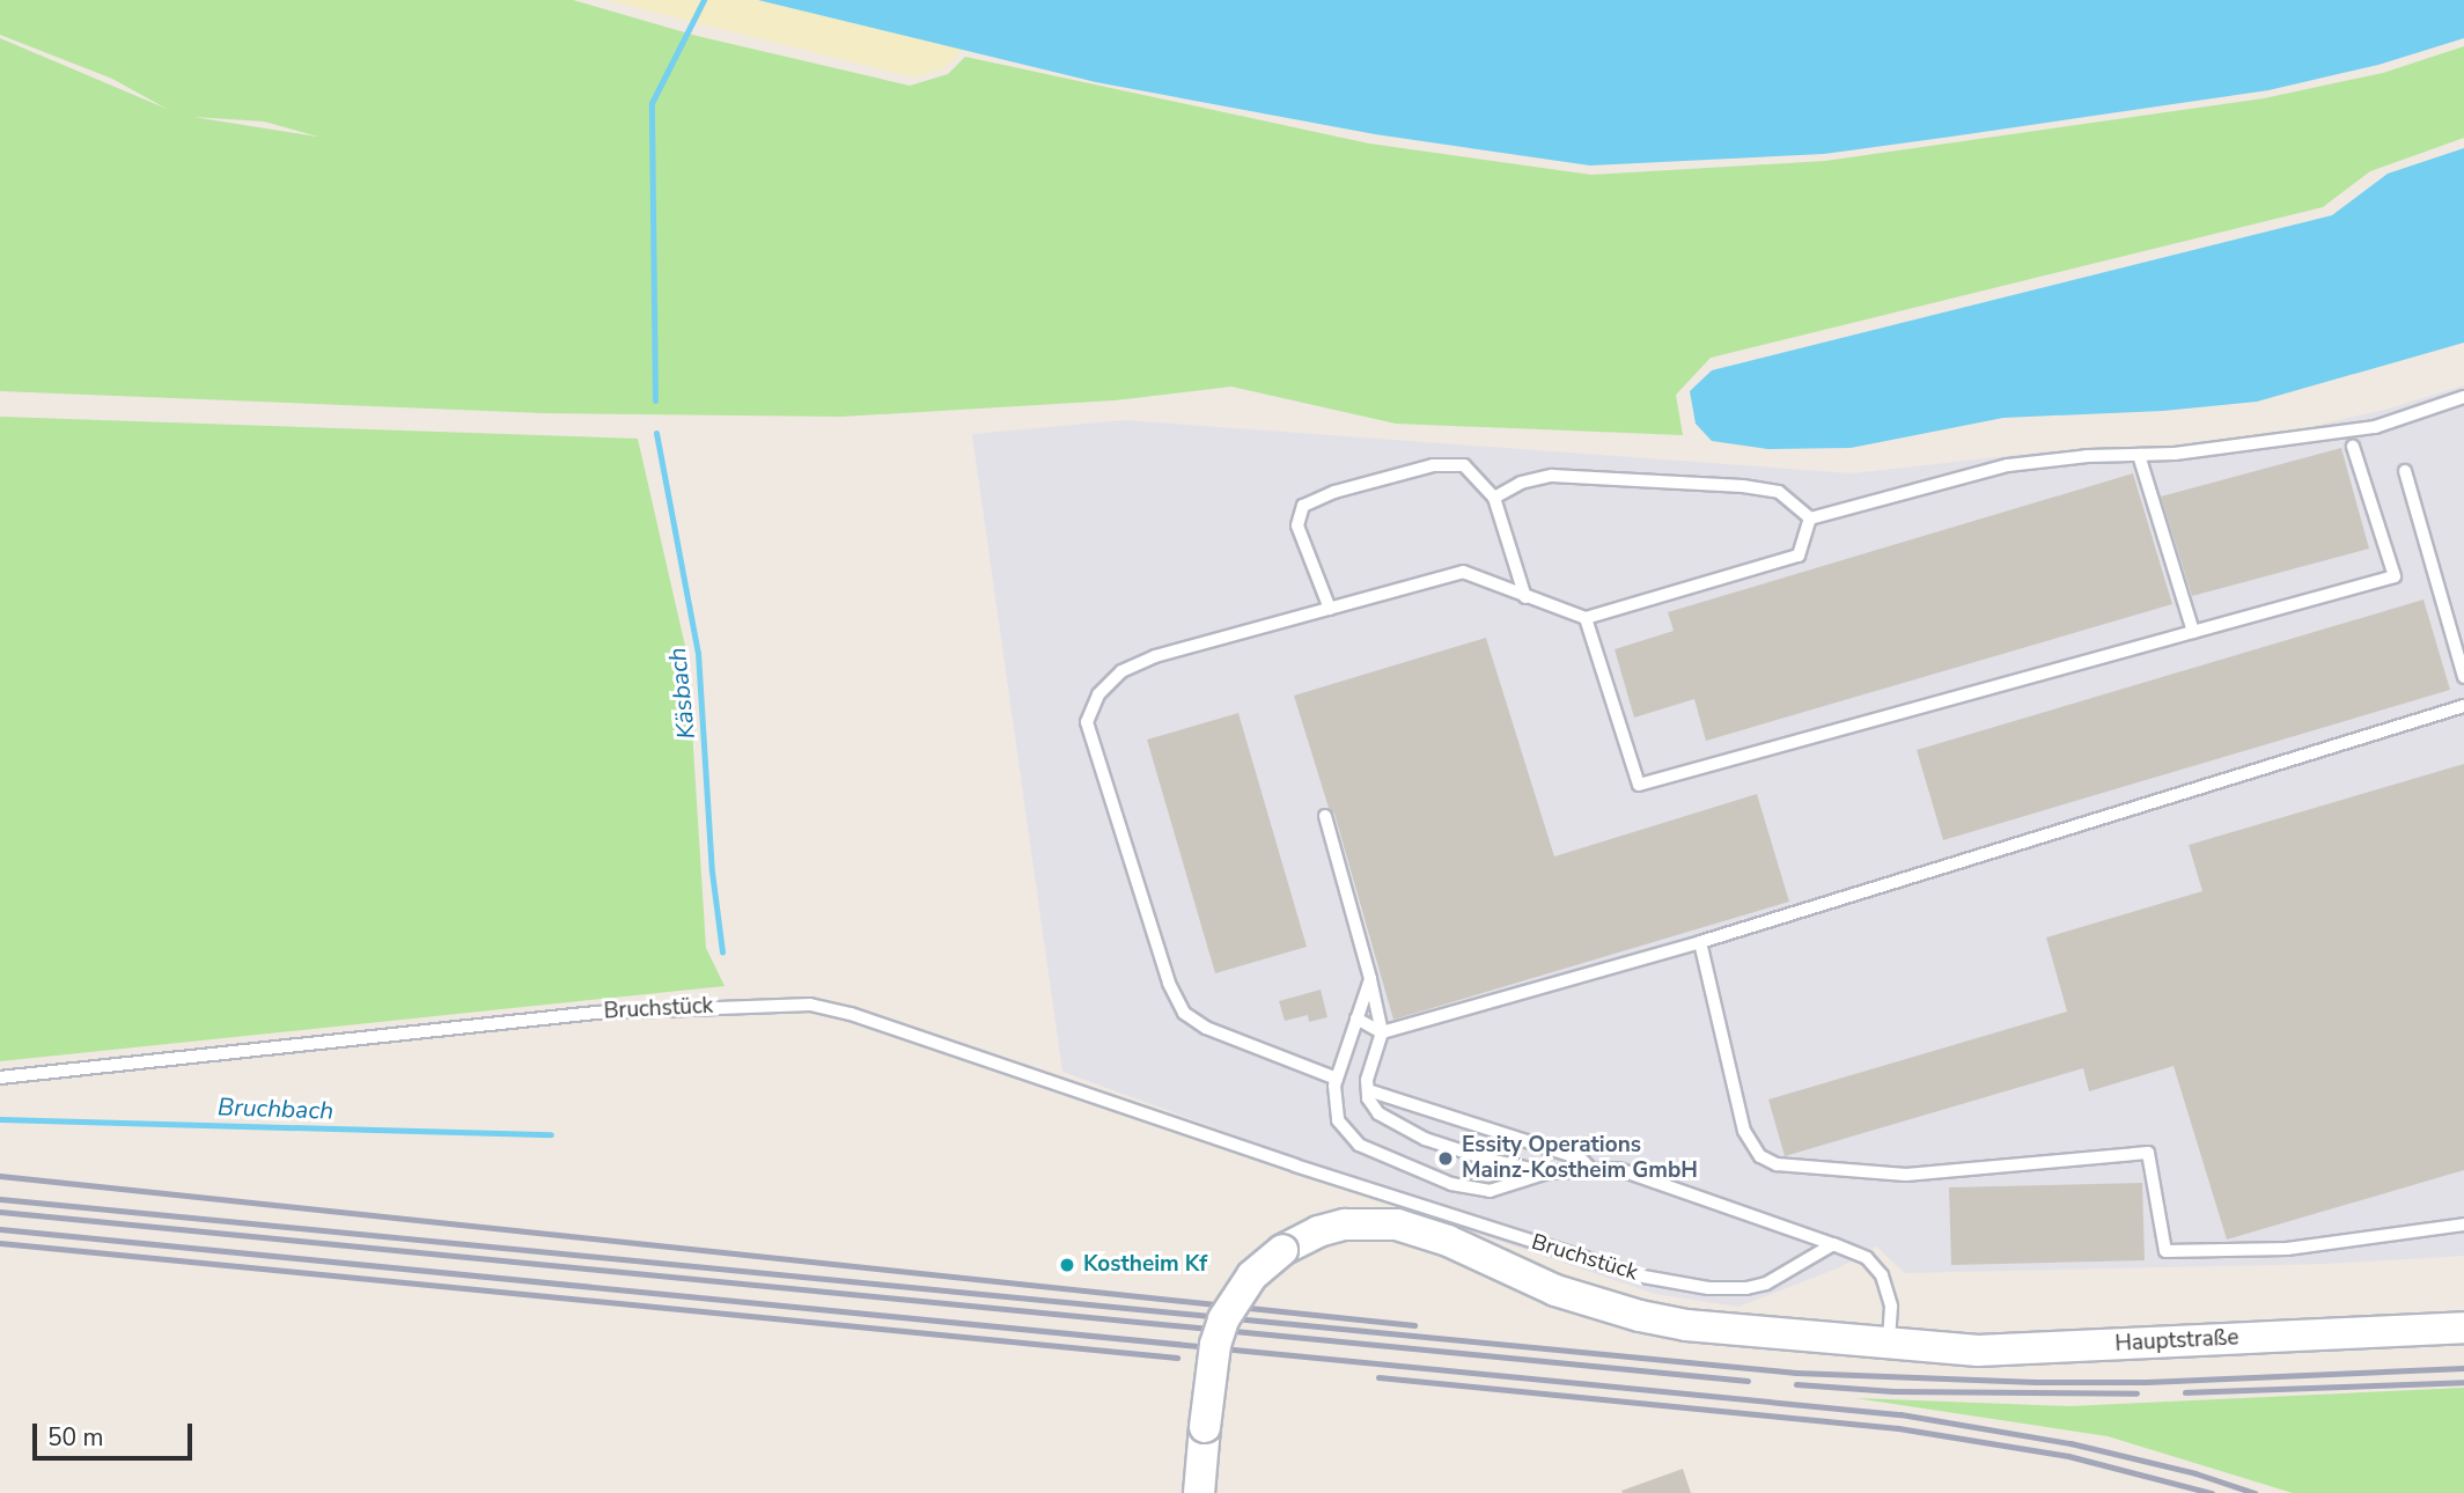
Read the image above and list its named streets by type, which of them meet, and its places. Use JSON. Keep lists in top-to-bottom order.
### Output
{
  "streets": {
    "street": ["Hauptstraße"],
    "lane": ["Bruchstück"]
  },
  "water": ["Käsbach", "Bruchbach"],
  "places": ["Essity Operations Mainz-Kostheim GmbH", "Kostheim Kf"],
  "scale_bar": "50 m"
}
